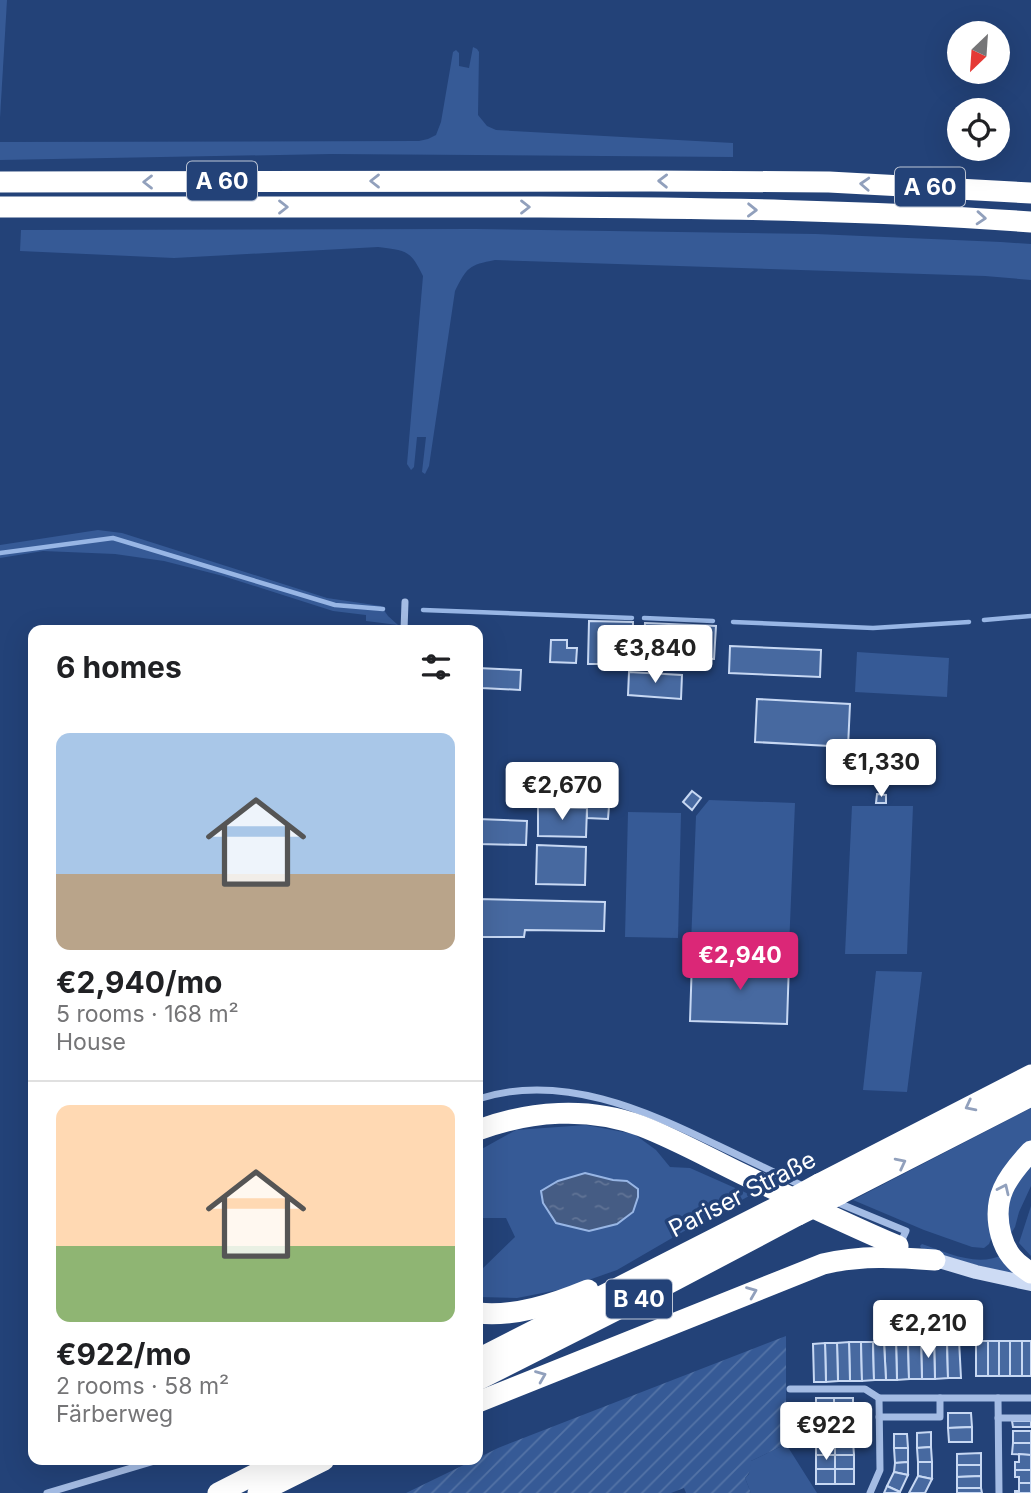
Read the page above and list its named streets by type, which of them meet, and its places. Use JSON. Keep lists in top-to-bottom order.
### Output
{
  "streets": {
    "highway": ["A 60", "Pariser Straße", "B 40"]
  },
  "north": "bottom left",
  "page": {
    "price": [
      "€3,840",
      "€1,330",
      "€2,670",
      "€2,940",
      "€2,210",
      "€922"
    ],
    "heading": "6 homes",
    "list": [
      {
        "name": "€2,940/mo",
        "note": "5 rooms · 168 m² · House"
      },
      {
        "name": "€922/mo",
        "note": "2 rooms · 58 m² · Färberweg"
      }
    ]
  }
}
